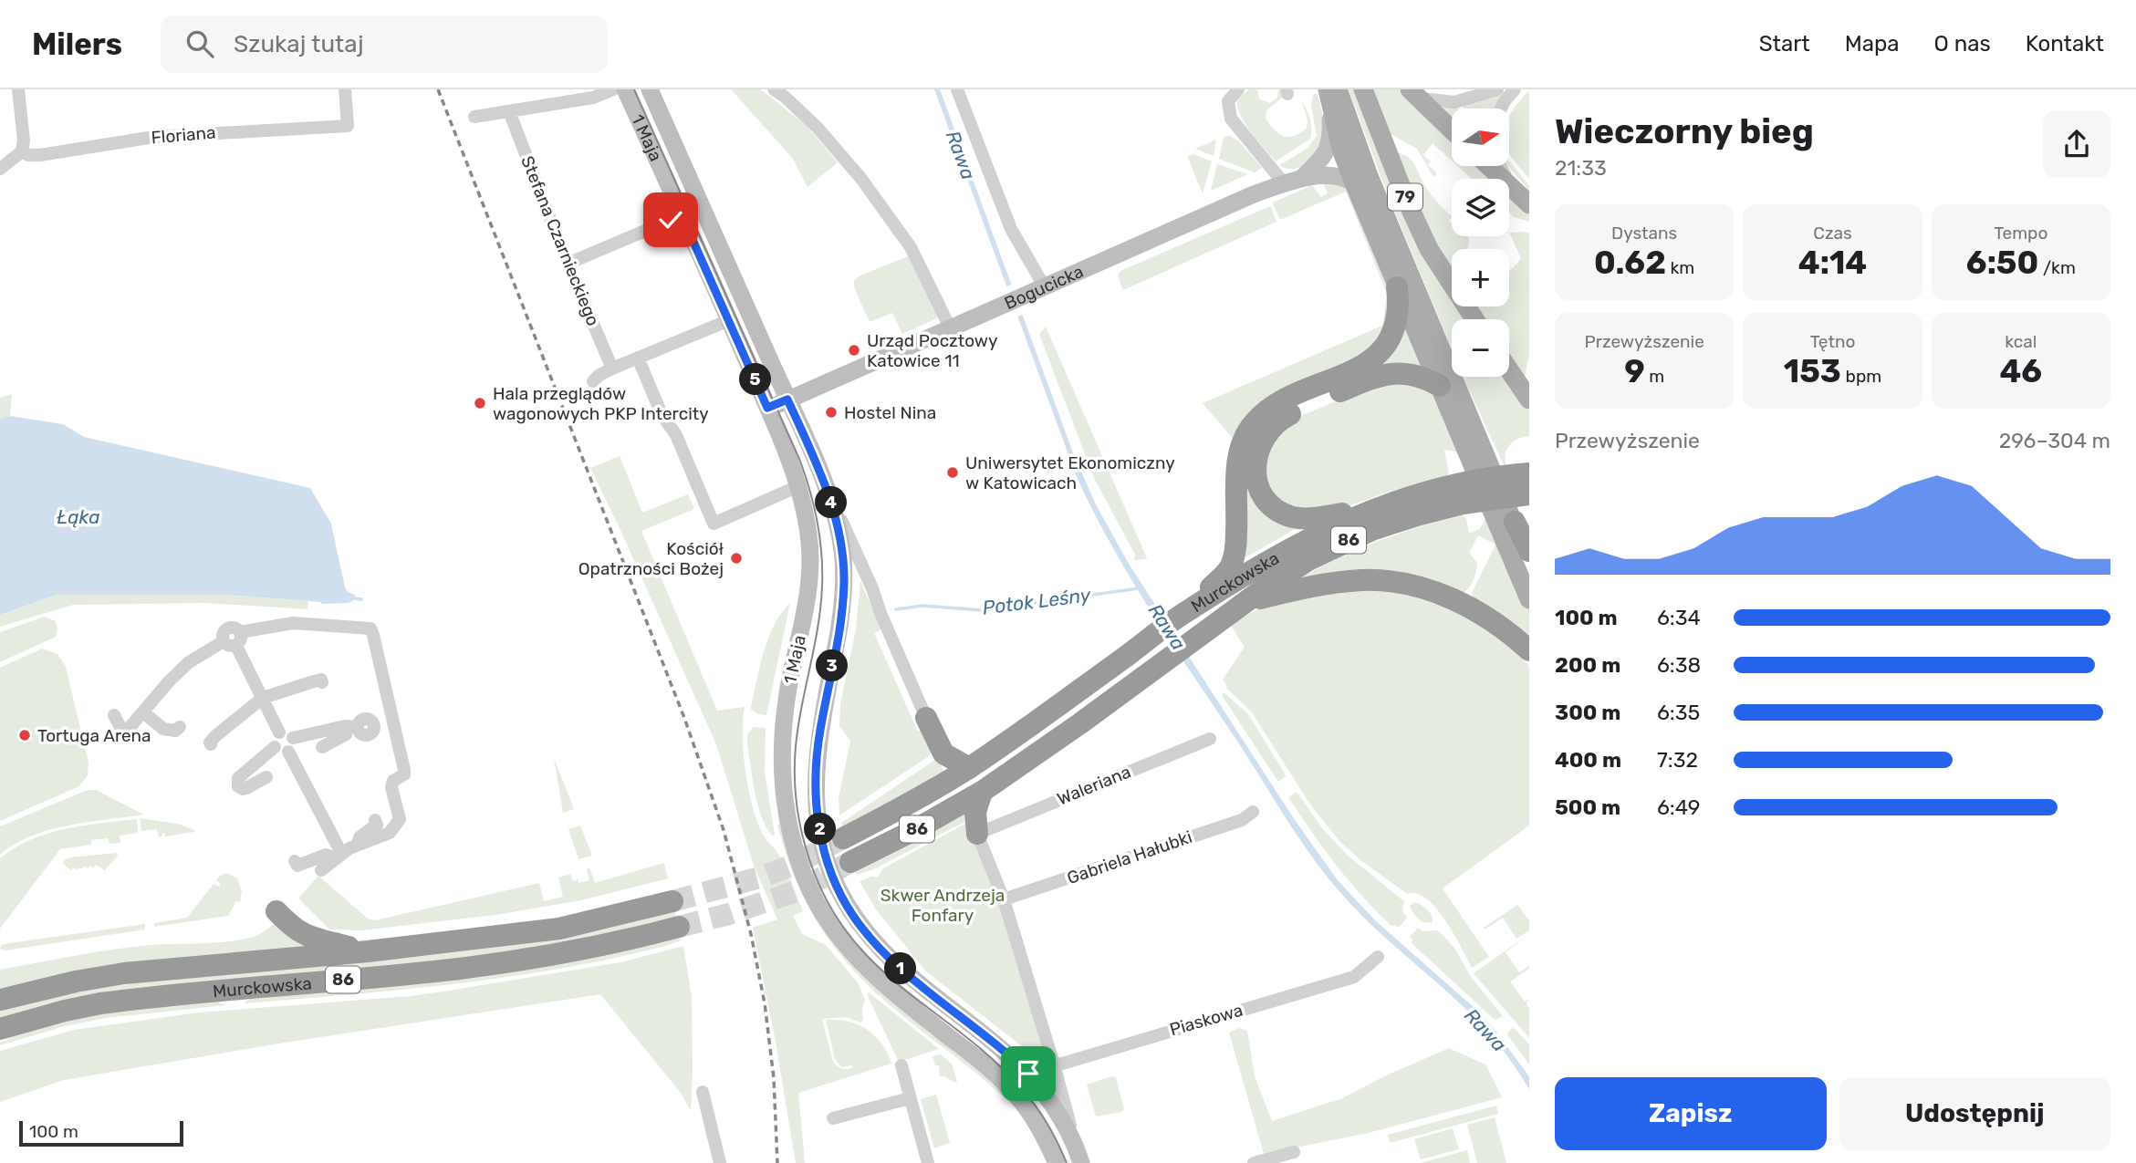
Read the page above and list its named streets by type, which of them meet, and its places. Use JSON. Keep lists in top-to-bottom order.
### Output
{
  "streets": {
    "highway": ["86", "Murckowska"],
    "main road": ["79"],
    "street": [
      "Floriana",
      "1 Maja",
      "Stefana Czarnieckiego",
      "Bogucicka",
      "Waleriana",
      "Gabriela Hałubki",
      "Piaskowa"
    ]
  },
  "crossings": [
    ["1 Maja", "Bogucicka"],
    ["1 Maja", "Waleriana"],
    ["1 Maja", "Gabriela Hałubki"],
    ["1 Maja", "Piaskowa"],
    ["79", "Bogucicka"]
  ],
  "water": ["Rawa", "Łąka", "Potok Leśny"],
  "parks": ["Skwer Andrzeja Fonfary"],
  "places": [
    "Urząd Pocztowy Katowice 11",
    "Hala przeglądów wagonowych PKP Intercity",
    "Hostel Nina",
    "Uniwersytet Ekonomiczny w Katowicach",
    "Kościół Opatrzności Bożej",
    "Tortuga Arena"
  ],
  "scale_bar": "100 m",
  "north": "right",
  "page": {
    "header": "Milers",
    "search": "Szukaj tutaj",
    "nav": [
      "Start",
      "Mapa",
      "O nas",
      "Kontakt"
    ],
    "heading": ["Wieczorny bieg", "21:33"],
    "map_buttons": ["+", "−"],
    "stats": [
      ["Dystans", "0.62 km"],
      ["Czas", "4:14"],
      ["Tempo", "6:50 /km"],
      ["Przewyższenie", "9 m"],
      ["Tętno", "153 bpm"],
      ["kcal", "46"]
    ],
    "pins": [
      "5",
      "4",
      "3",
      "2",
      "1"
    ],
    "chart": ["Przewyższenie", "296–304 m"],
    "list": [
      {
        "name": "100 m",
        "note": "6:34"
      },
      {
        "name": "200 m",
        "note": "6:38"
      },
      {
        "name": "300 m",
        "note": "6:35"
      },
      {
        "name": "400 m",
        "note": "7:32"
      },
      {
        "name": "500 m",
        "note": "6:49"
      }
    ],
    "buttons": ["Zapisz", "Udostępnij"],
    "scale": "100 m"
  }
}
